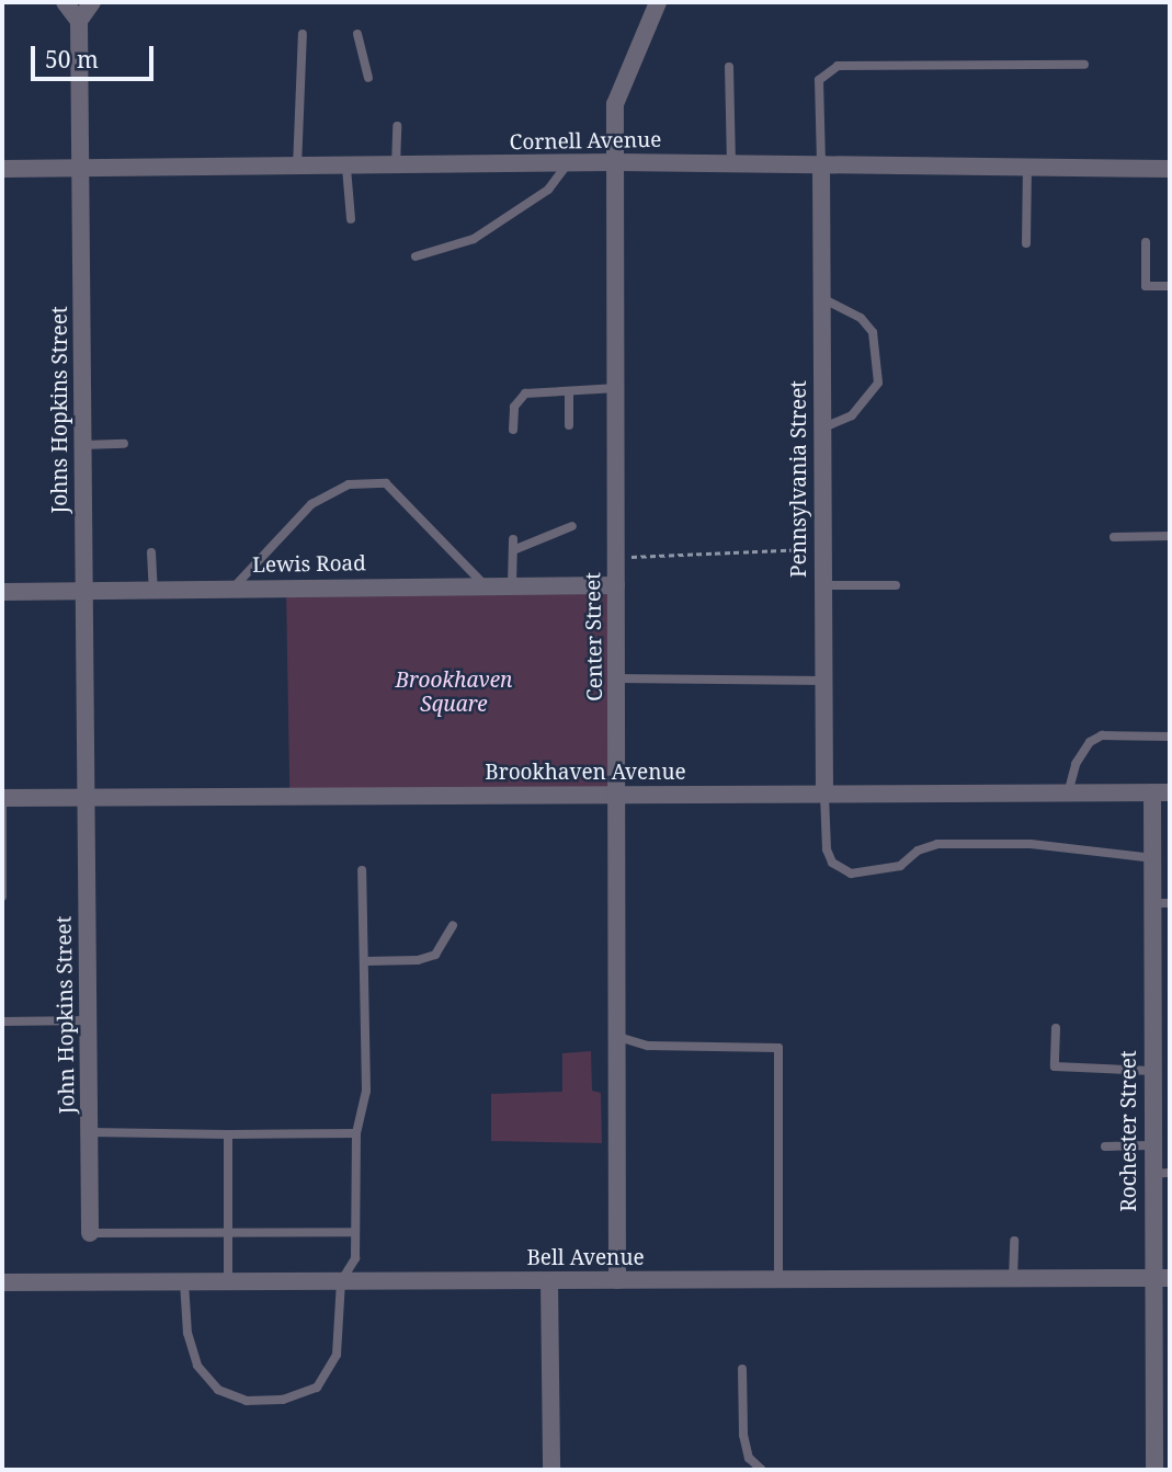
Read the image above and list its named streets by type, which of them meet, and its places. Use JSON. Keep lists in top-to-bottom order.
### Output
{
  "streets": {
    "street": [
      "Cornell Avenue",
      "Johns Hopkins Street",
      "Pennsylvania Street",
      "Lewis Road",
      "Center Street",
      "Brookhaven Avenue",
      "John Hopkins Street",
      "Rochester Street",
      "Bell Avenue"
    ]
  },
  "crossings": [
    ["Cornell Avenue", "Johns Hopkins Street"],
    ["Cornell Avenue", "Pennsylvania Street"],
    ["Cornell Avenue", "Center Street"],
    ["Johns Hopkins Street", "Lewis Road"],
    ["Johns Hopkins Street", "Brookhaven Avenue"],
    ["Johns Hopkins Street", "John Hopkins Street"],
    ["Pennsylvania Street", "Brookhaven Avenue"],
    ["Lewis Road", "Center Street"],
    ["Center Street", "Brookhaven Avenue"],
    ["Center Street", "Bell Avenue"],
    ["Brookhaven Avenue", "John Hopkins Street"],
    ["Brookhaven Avenue", "Rochester Street"],
    ["Rochester Street", "Bell Avenue"]
  ],
  "parks": ["Brookhaven Square"],
  "scale_bar": "50 m"
}
